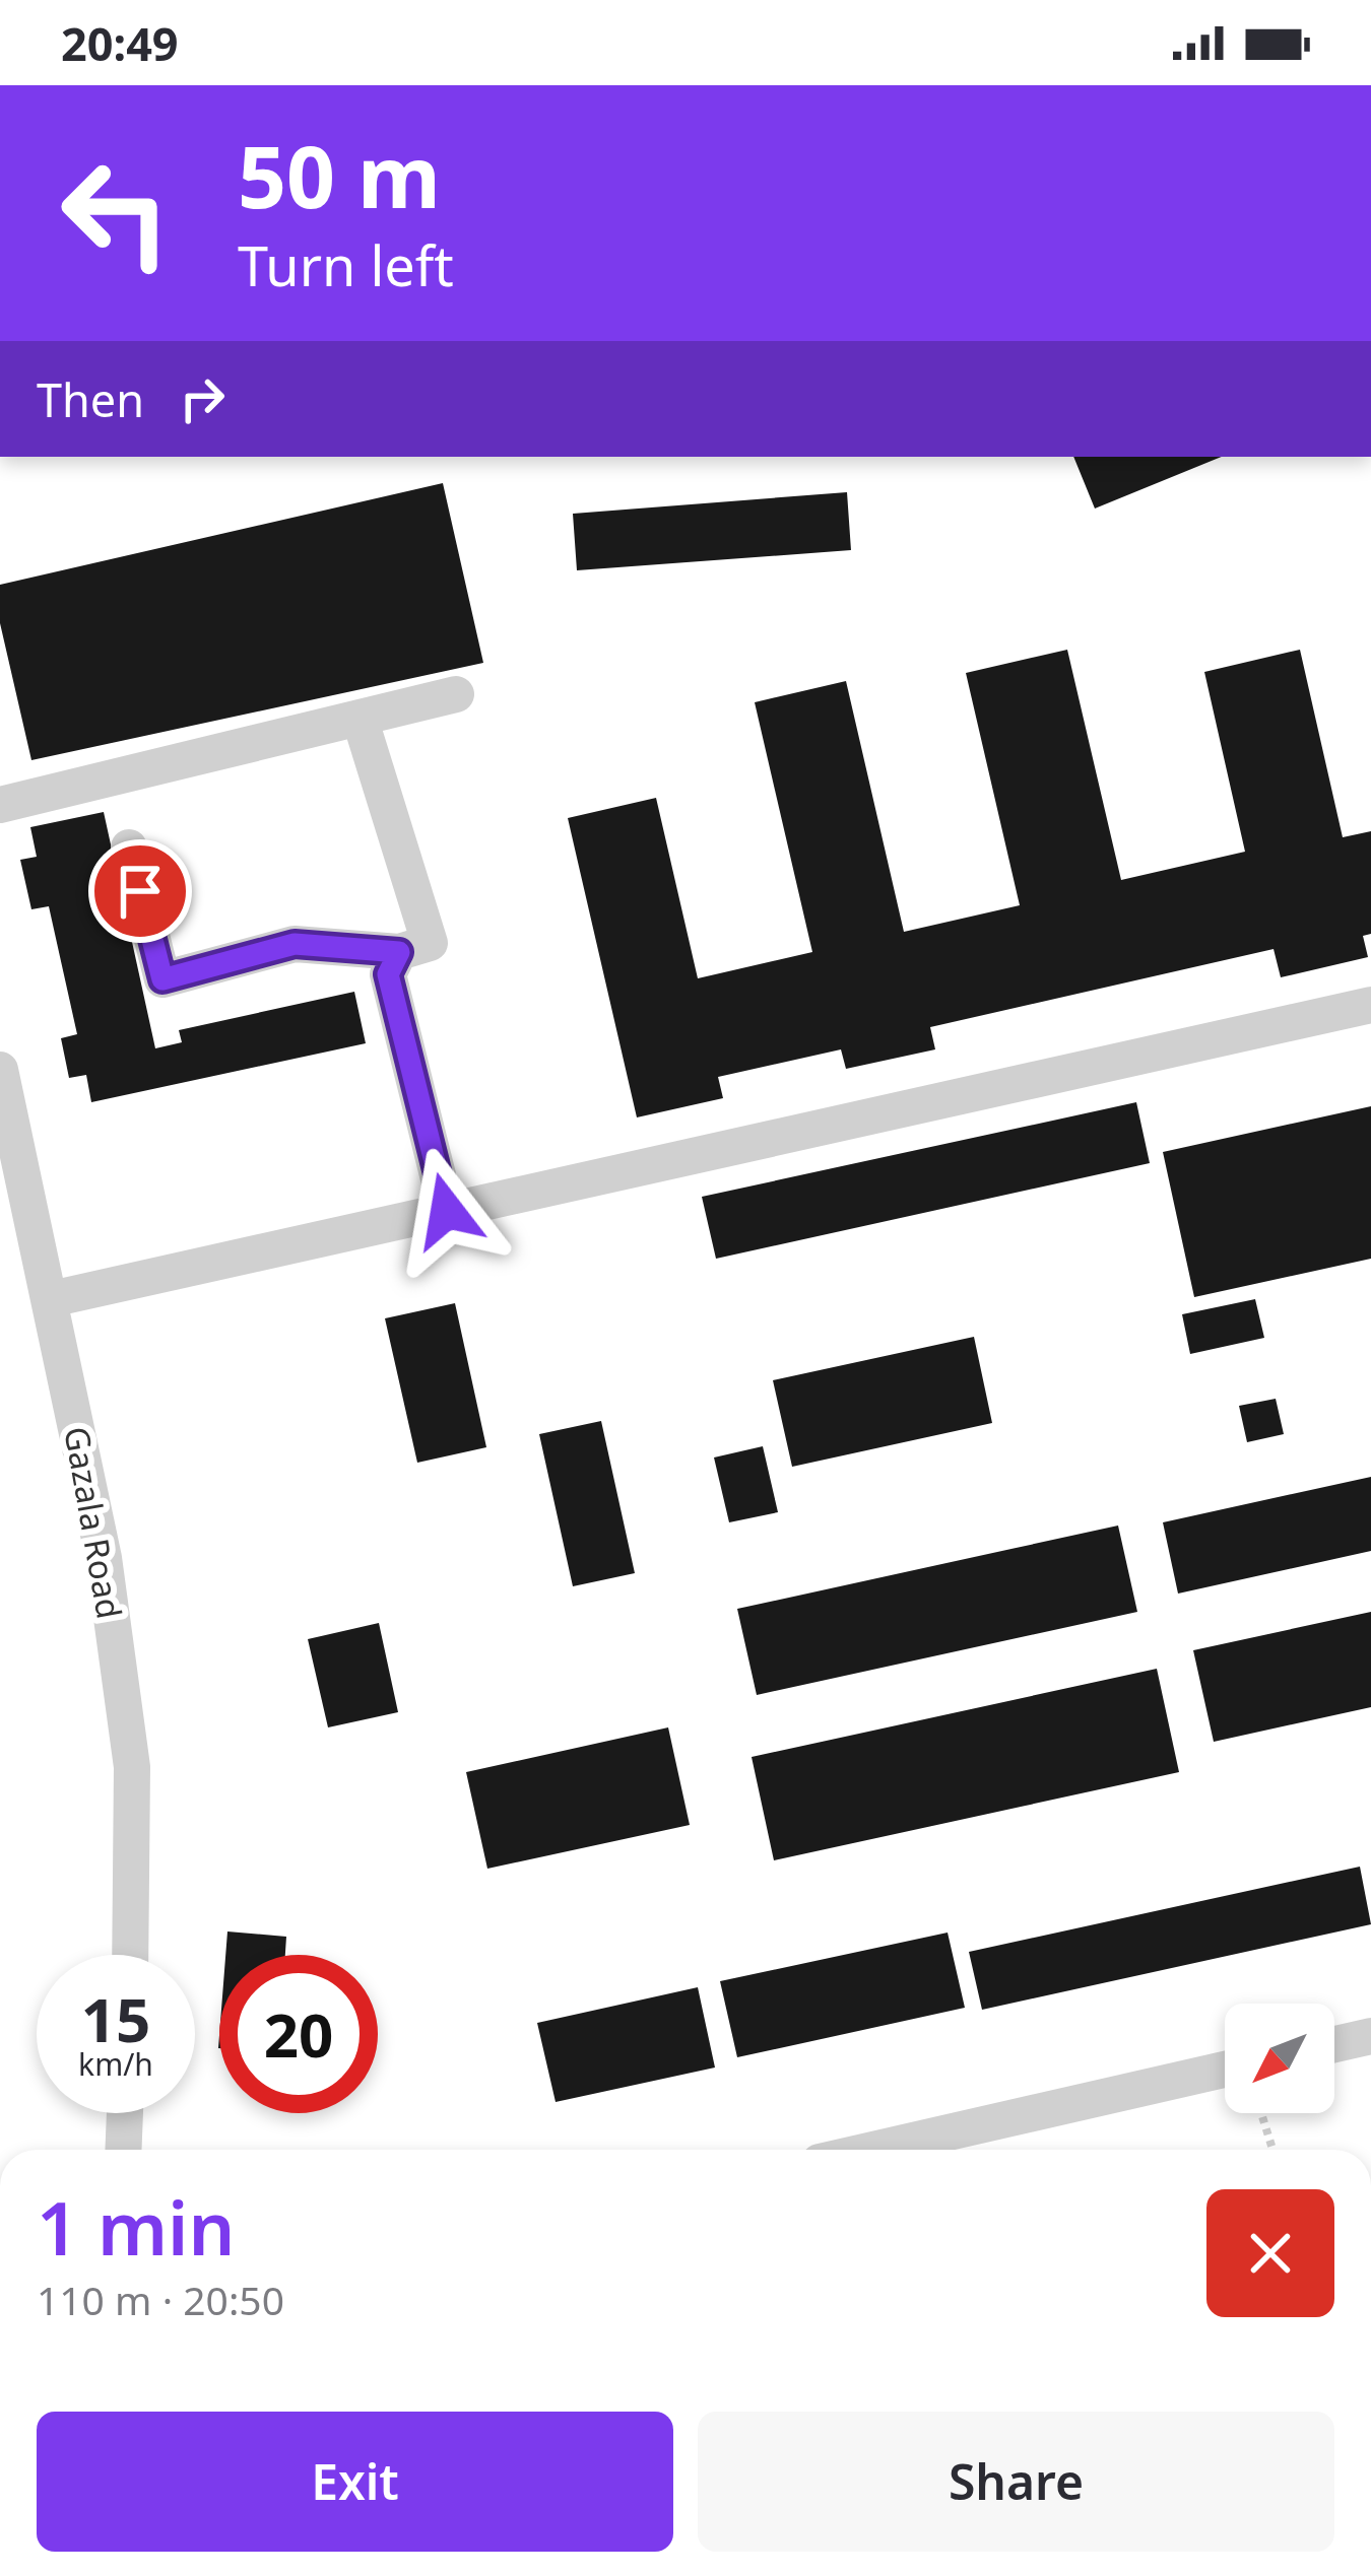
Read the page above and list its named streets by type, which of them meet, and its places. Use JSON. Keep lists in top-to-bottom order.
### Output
{
  "streets": {
    "street": ["Gazala Road"]
  },
  "north": "bottom left",
  "page": {
    "status": "20:49",
    "turn": ["50 m", "Turn left"],
    "then": "Then",
    "speed": "15 km/h",
    "limit": "20",
    "heading": ["1 min", "110 m · 20:50"],
    "buttons": ["Exit", "Share"]
  }
}
